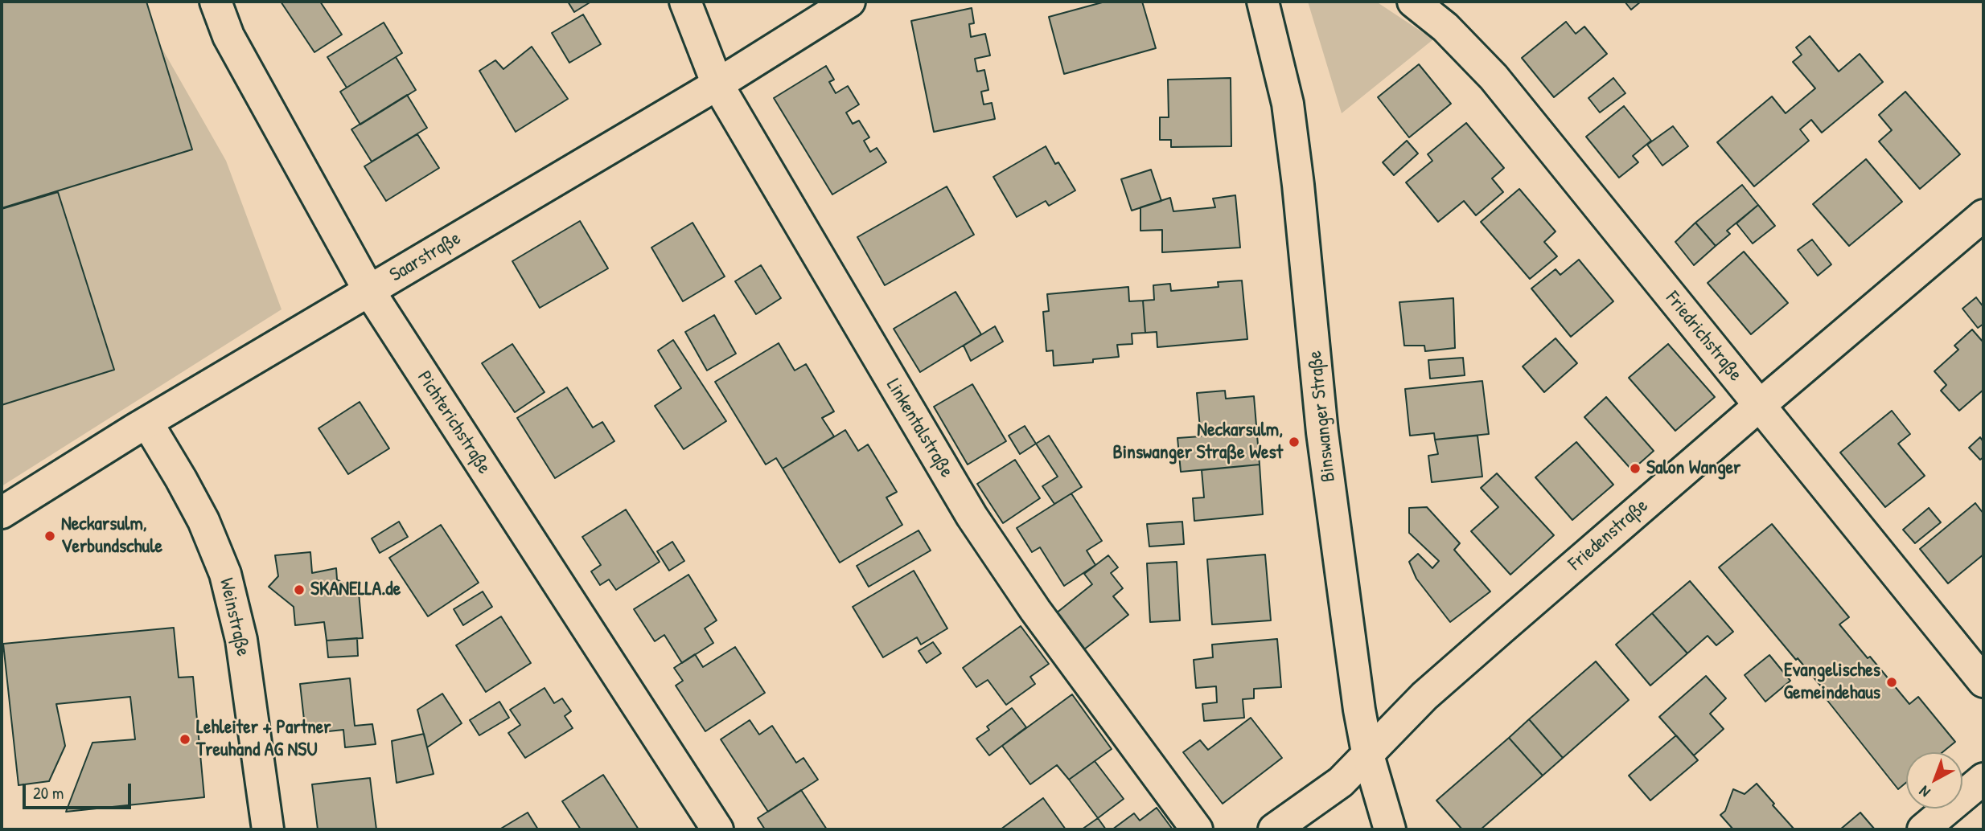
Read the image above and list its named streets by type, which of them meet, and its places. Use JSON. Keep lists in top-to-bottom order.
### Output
{
  "streets": {
    "street": [
      "Saarstraße",
      "Friedrichstraße",
      "Binswanger Straße",
      "Pichterichstraße",
      "Linkentalstraße",
      "Friedenstraße",
      "Weinstraße"
    ]
  },
  "crossings": [
    ["Saarstraße", "Pichterichstraße"],
    ["Saarstraße", "Linkentalstraße"],
    ["Saarstraße", "Weinstraße"],
    ["Friedrichstraße", "Friedenstraße"],
    ["Binswanger Straße", "Friedenstraße"]
  ],
  "places": [
    "Neckarsulm, Binswanger Straße West",
    "Salon Wanger",
    "Neckarsulm, Verbundschule",
    "SKANELLA.de",
    "Evangelisches Gemeindehaus",
    "Lehleiter + Partner Treuhand AG NSU"
  ],
  "scale_bar": "20 m",
  "north": "bottom left"
}
